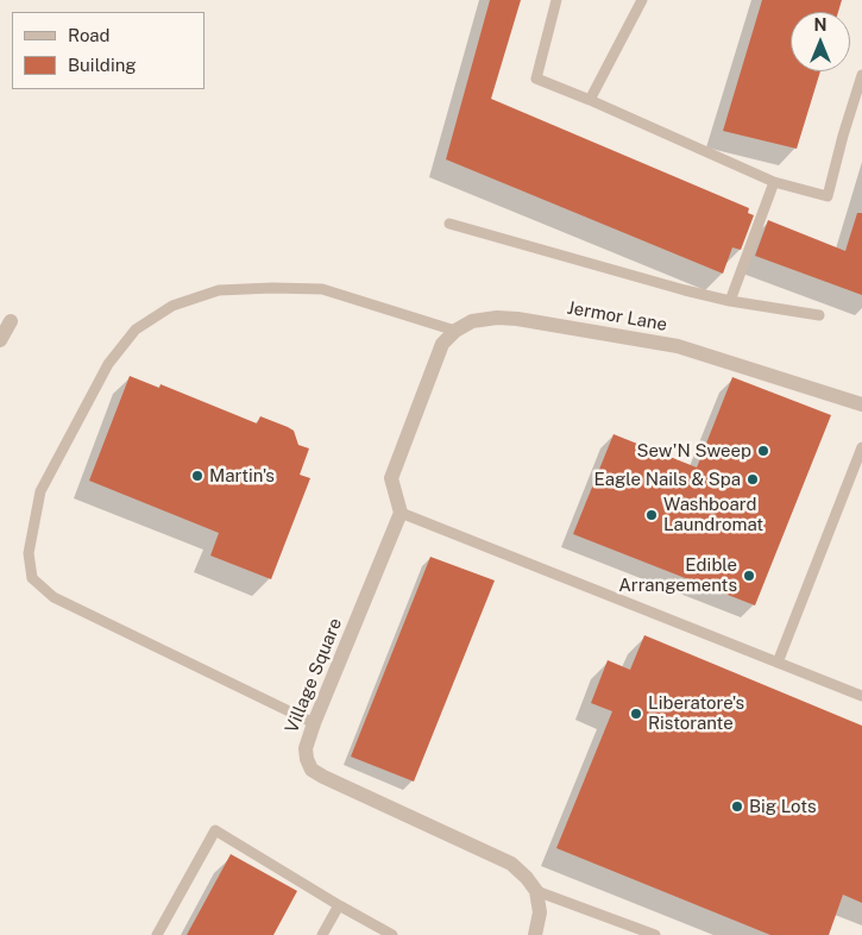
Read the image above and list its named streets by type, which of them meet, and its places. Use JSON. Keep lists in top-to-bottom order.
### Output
{
  "streets": {
    "street": ["Jermor Lane", "Village Square"]
  },
  "places": [
    "Sew'N Sweep",
    "Martin's",
    "Eagle Nails & Spa",
    "Washboard Laundromat",
    "Edible Arrangements",
    "Liberatore's Ristorante",
    "Big Lots"
  ],
  "legend": ["Road", "Building"],
  "north": "top"
}
